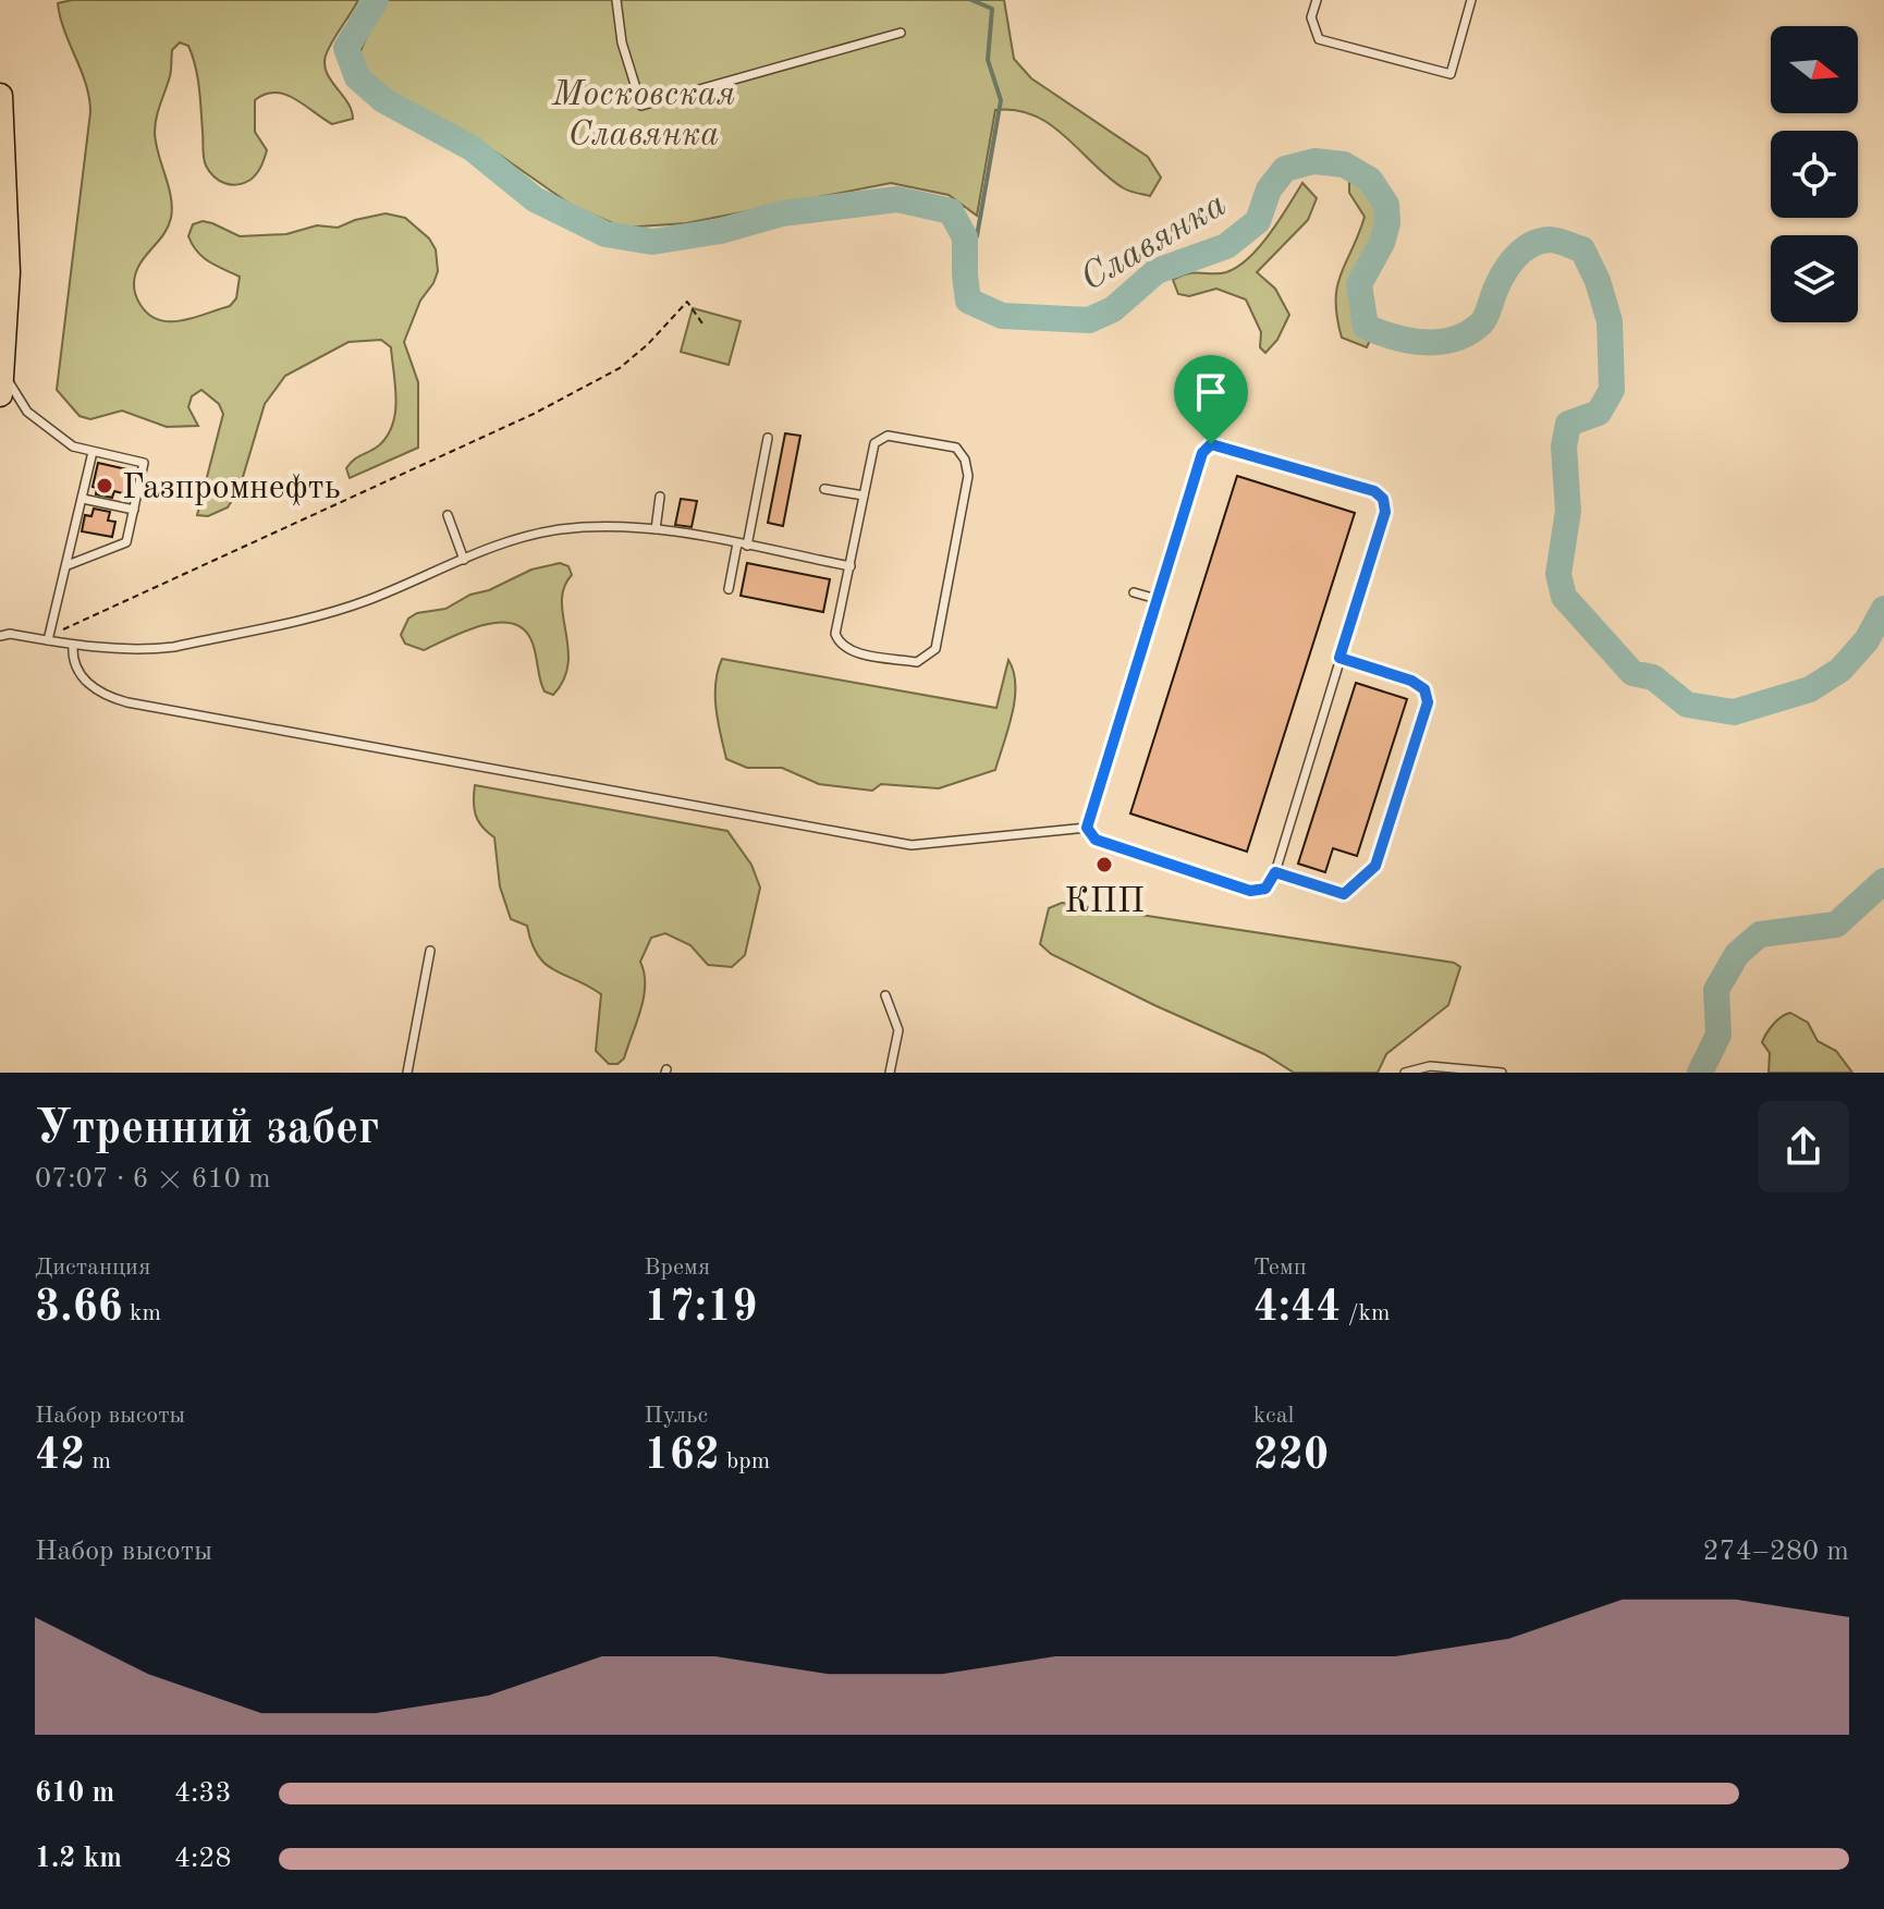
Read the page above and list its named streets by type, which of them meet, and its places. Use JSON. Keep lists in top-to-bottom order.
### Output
{
  "water": ["Славянка"],
  "parks": ["Московская Славянка"],
  "places": ["Газпромнефть", "КПП"],
  "north": "right",
  "page": {
    "heading": ["Утренний забег", "07:07 · 6 × 610 m"],
    "stats": [
      ["Дистанция", "3.66 km"],
      ["Время", "17:19"],
      ["Темп", "4:44 /km"],
      ["Набор высоты", "42 m"],
      ["Пульс", "162 bpm"],
      ["kcal", "220"]
    ],
    "chart": ["Набор высоты", "274–280 m"],
    "list": [
      {
        "name": "610 m",
        "note": "4:33"
      },
      {
        "name": "1.2 km",
        "note": "4:28"
      }
    ]
  }
}
